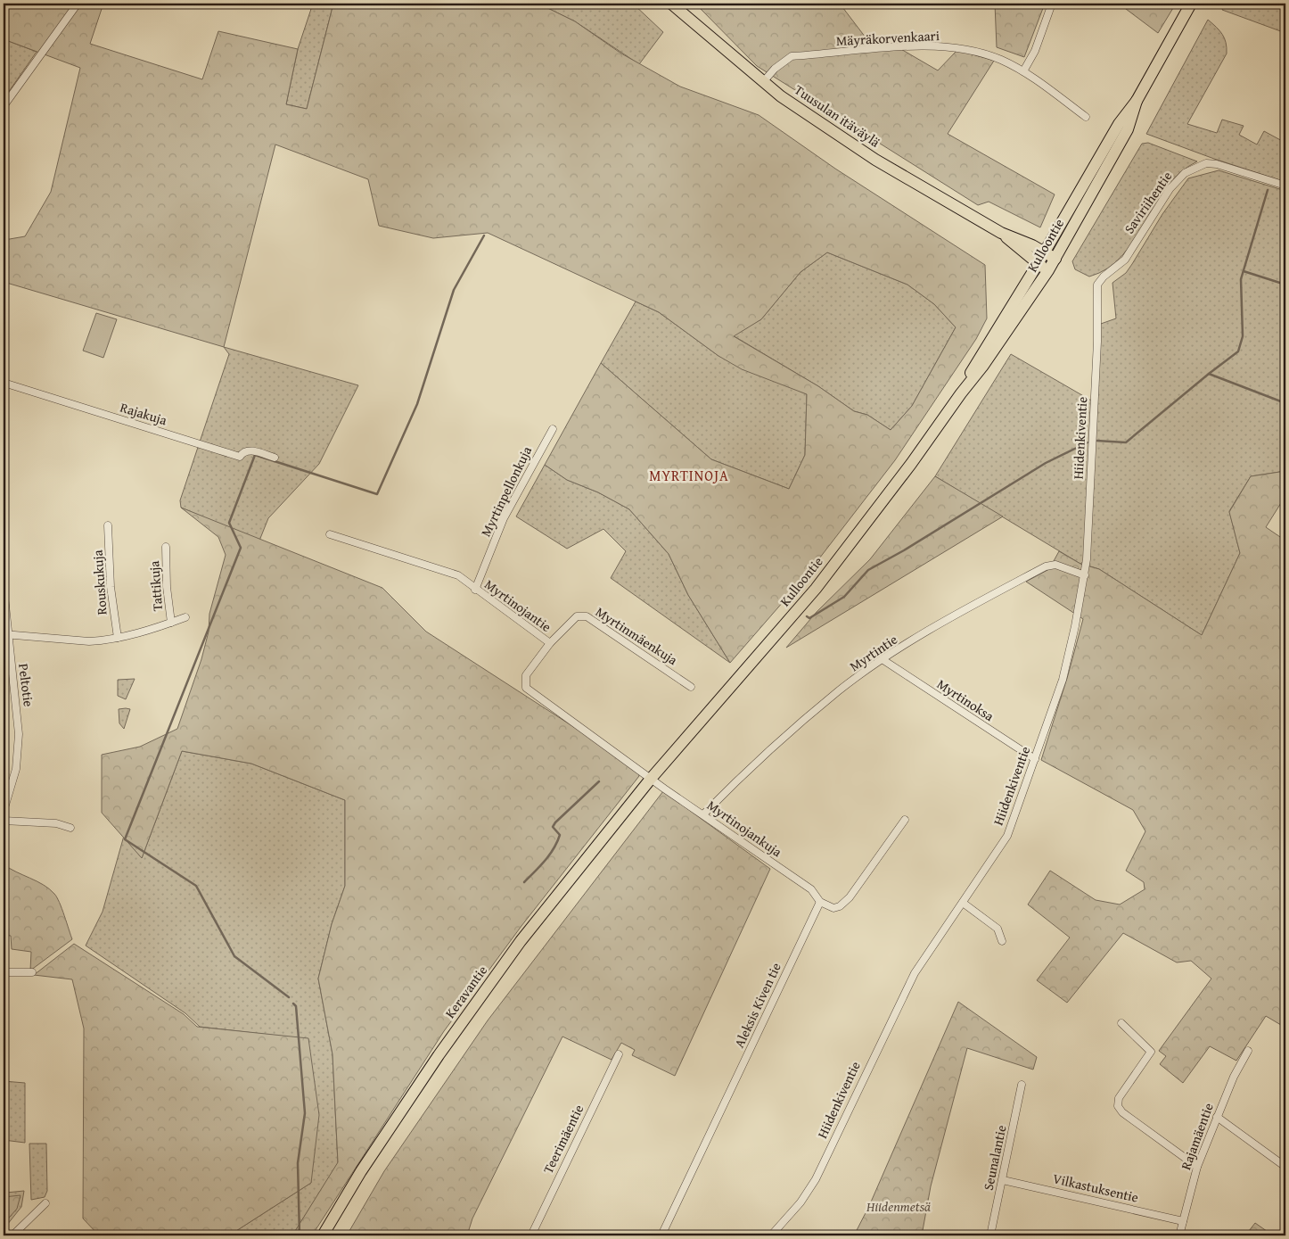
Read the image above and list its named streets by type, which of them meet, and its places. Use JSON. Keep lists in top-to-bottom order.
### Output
{
  "streets": {
    "main road": ["Tuusulan itäväylä", "Kulloontie", "Keravantie"],
    "street": [
      "Mäyräkorvenkaari",
      "Saviriihentie",
      "Rajakuja",
      "Hiidenkiventie",
      "Myrtinpellonkuja",
      "Rouskukuja",
      "Tattikuja",
      "Myrtinojantie",
      "Myrtinmäenkuja",
      "Myrtintie",
      "Peltotie",
      "Myrtinoksa",
      "Myrtinojankuja",
      "Aleksis Kiven tie",
      "Rajamäentie",
      "Teerimäentie",
      "Seunalantie",
      "Vilkastuksentie"
    ]
  },
  "crossings": [
    ["Mäyräkorvenkaari", "Tuusulan itäväylä"],
    ["Tuusulan itäväylä", "Kulloontie"],
    ["Saviriihentie", "Hiidenkiventie"],
    ["Kulloontie", "Myrtinojantie"],
    ["Kulloontie", "Myrtinojankuja"],
    ["Kulloontie", "Keravantie"],
    ["Hiidenkiventie", "Myrtintie"],
    ["Hiidenkiventie", "Myrtinoksa"],
    ["Myrtinpellonkuja", "Myrtinojantie"],
    ["Myrtinojantie", "Myrtinmäenkuja"],
    ["Myrtinojantie", "Myrtinojankuja"],
    ["Myrtinojantie", "Keravantie"],
    ["Myrtintie", "Myrtinoksa"],
    ["Myrtintie", "Myrtinojankuja"],
    ["Myrtinojankuja", "Keravantie"],
    ["Myrtinojankuja", "Aleksis Kiven tie"],
    ["Rajamäentie", "Vilkastuksentie"],
    ["Seunalantie", "Vilkastuksentie"]
  ],
  "districts": ["MYRTINOJA"],
  "parks": ["Hiidenmetsä"]
}
